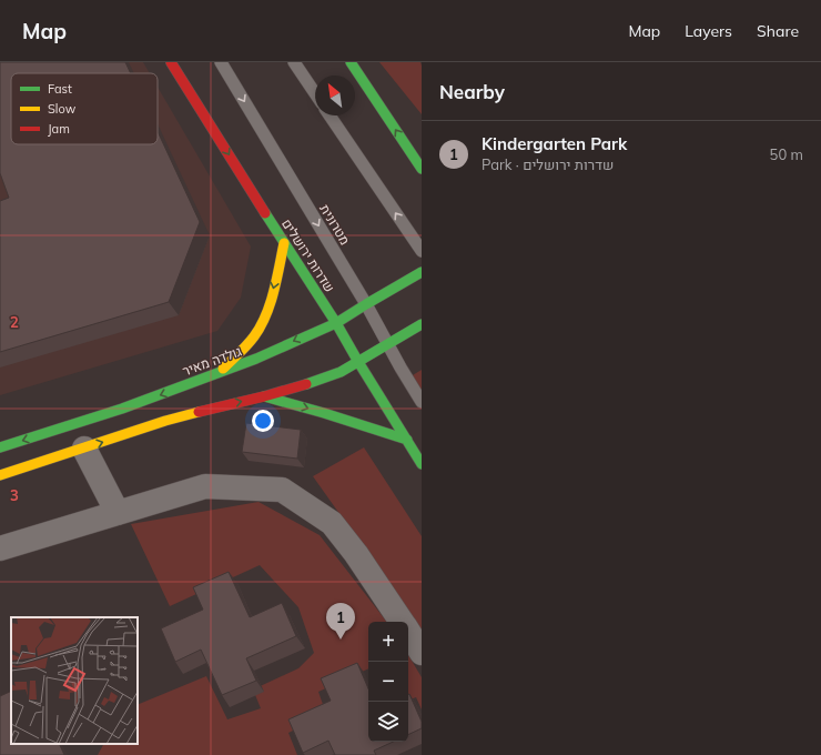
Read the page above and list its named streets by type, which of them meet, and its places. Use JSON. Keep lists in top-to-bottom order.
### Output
{
  "streets": {
    "street": ["שדרות ירושלים", "גולדה מאיר"],
    "lane": ["מטרונית"]
  },
  "crossings": [
    ["מטרונית", "גולדה מאיר"],
    ["שדרות ירושלים", "גולדה מאיר"]
  ],
  "one_way": ["שדרות ירושלים"],
  "legend": ["Fast", "Slow", "Jam"],
  "north": "top left",
  "page": {
    "header": "Map",
    "nav": ["Map", "Layers", "Share"],
    "heading": "Nearby",
    "list": [
      {
        "mark": "1",
        "name": "Kindergarten Park",
        "note": "Park · שדרות ירושלים",
        "value": "50 m"
      }
    ],
    "pins": "1",
    "map_buttons": ["+", "−"]
  },
  "grid": {
    "rows": ["2", "3"]
  }
}
